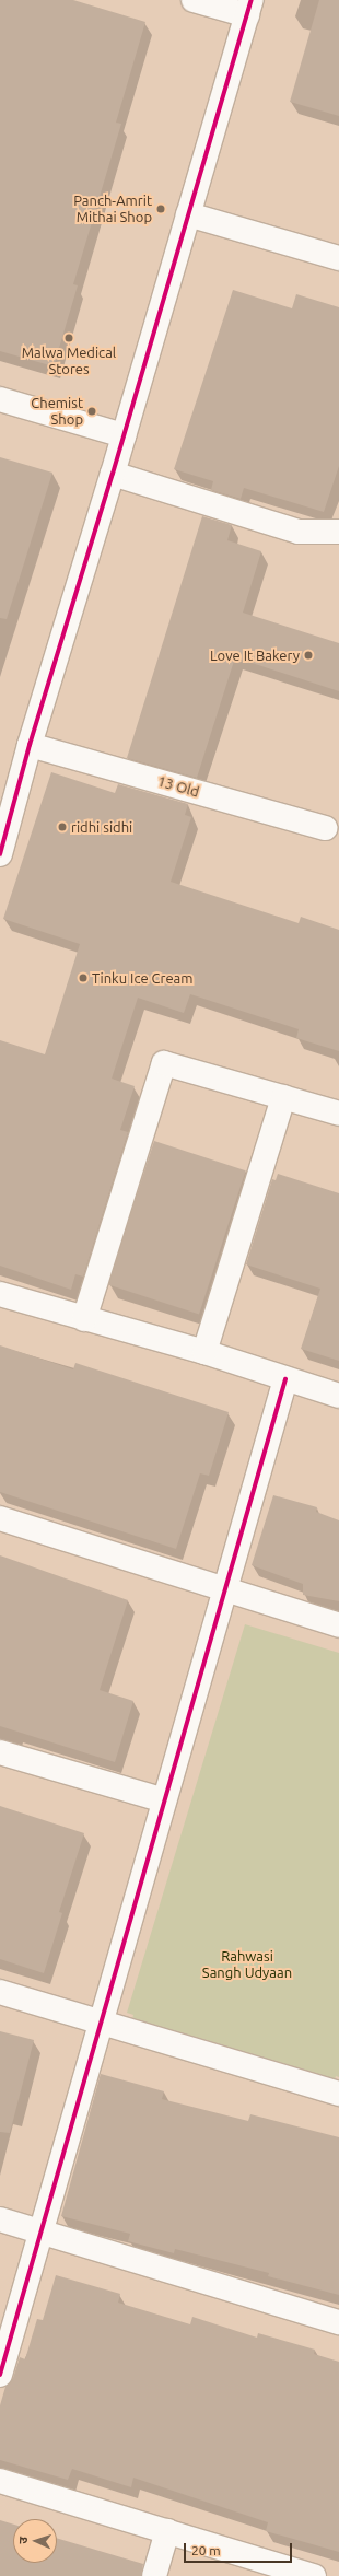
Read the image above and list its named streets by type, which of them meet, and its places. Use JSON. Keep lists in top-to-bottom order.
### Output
{
  "streets": {
    "street": ["13 Old"]
  },
  "parks": ["Rahwasi Sangh Udyaan"],
  "places": [
    "Panch-Amrit Mithai Shop",
    "Malwa Medical Stores",
    "Chemist Shop",
    "Love It Bakery",
    "ridhi sidhi",
    "Tinku Ice Cream"
  ],
  "scale_bar": "20 m",
  "north": "left"
}
